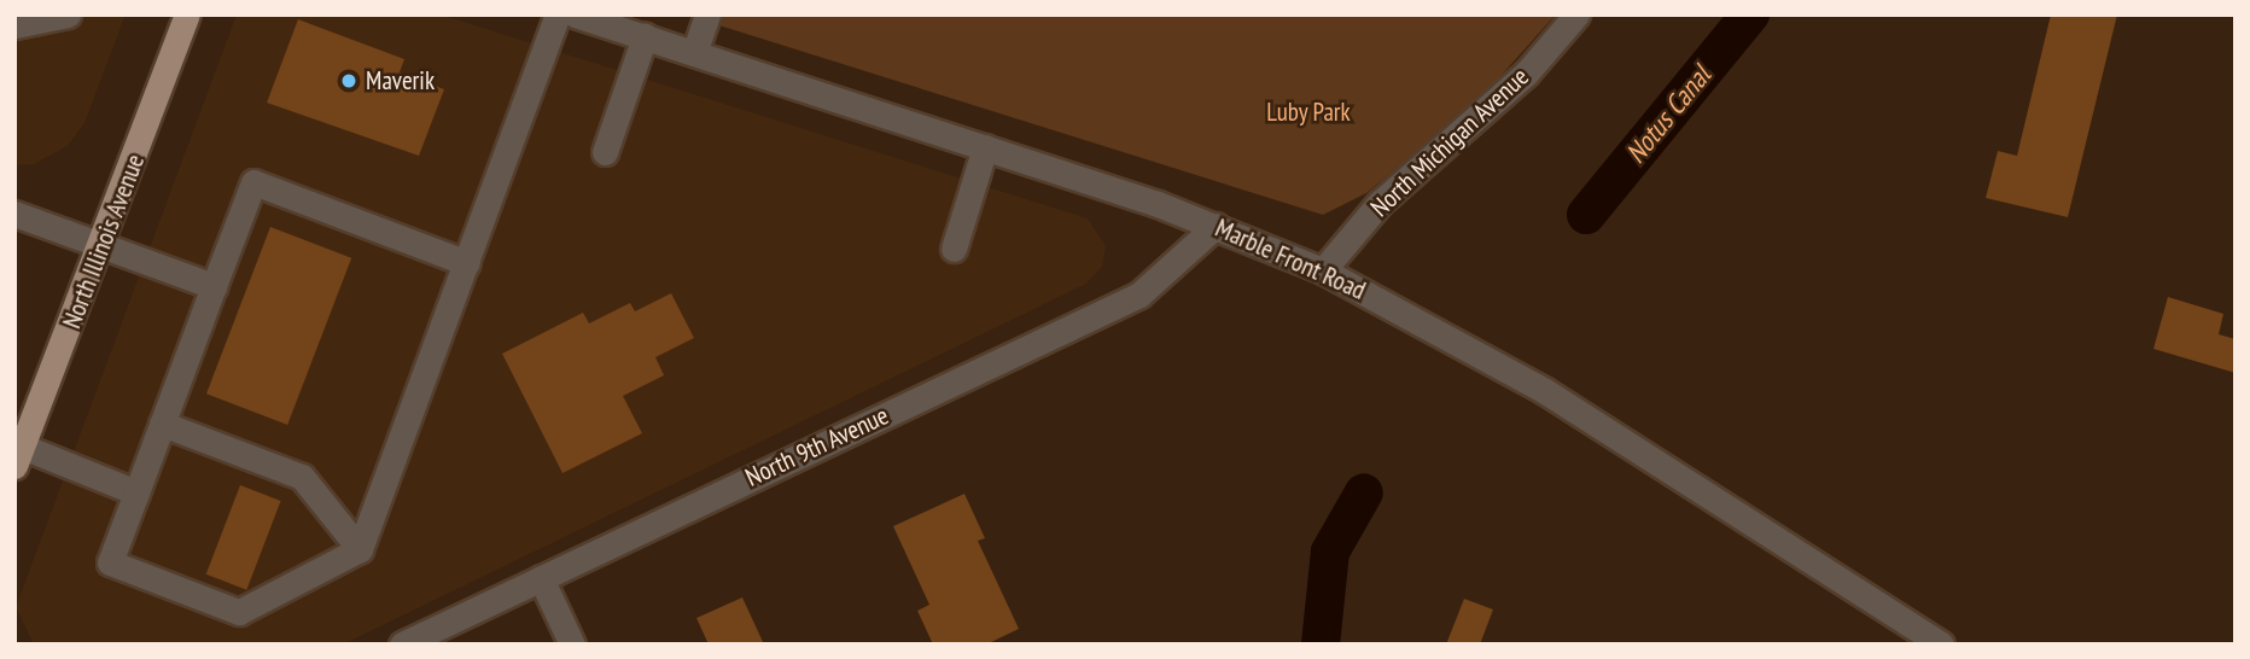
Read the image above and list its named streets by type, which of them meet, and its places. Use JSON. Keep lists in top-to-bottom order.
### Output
{
  "streets": {
    "main road": ["North Illinois Avenue"],
    "street": ["North Michigan Avenue", "Marble Front Road", "North 9th Avenue"]
  },
  "crossings": [
    ["North Michigan Avenue", "Marble Front Road"],
    ["Marble Front Road", "North 9th Avenue"]
  ],
  "water": ["Notus Canal"],
  "parks": ["Luby Park"],
  "places": ["Maverik"]
}
